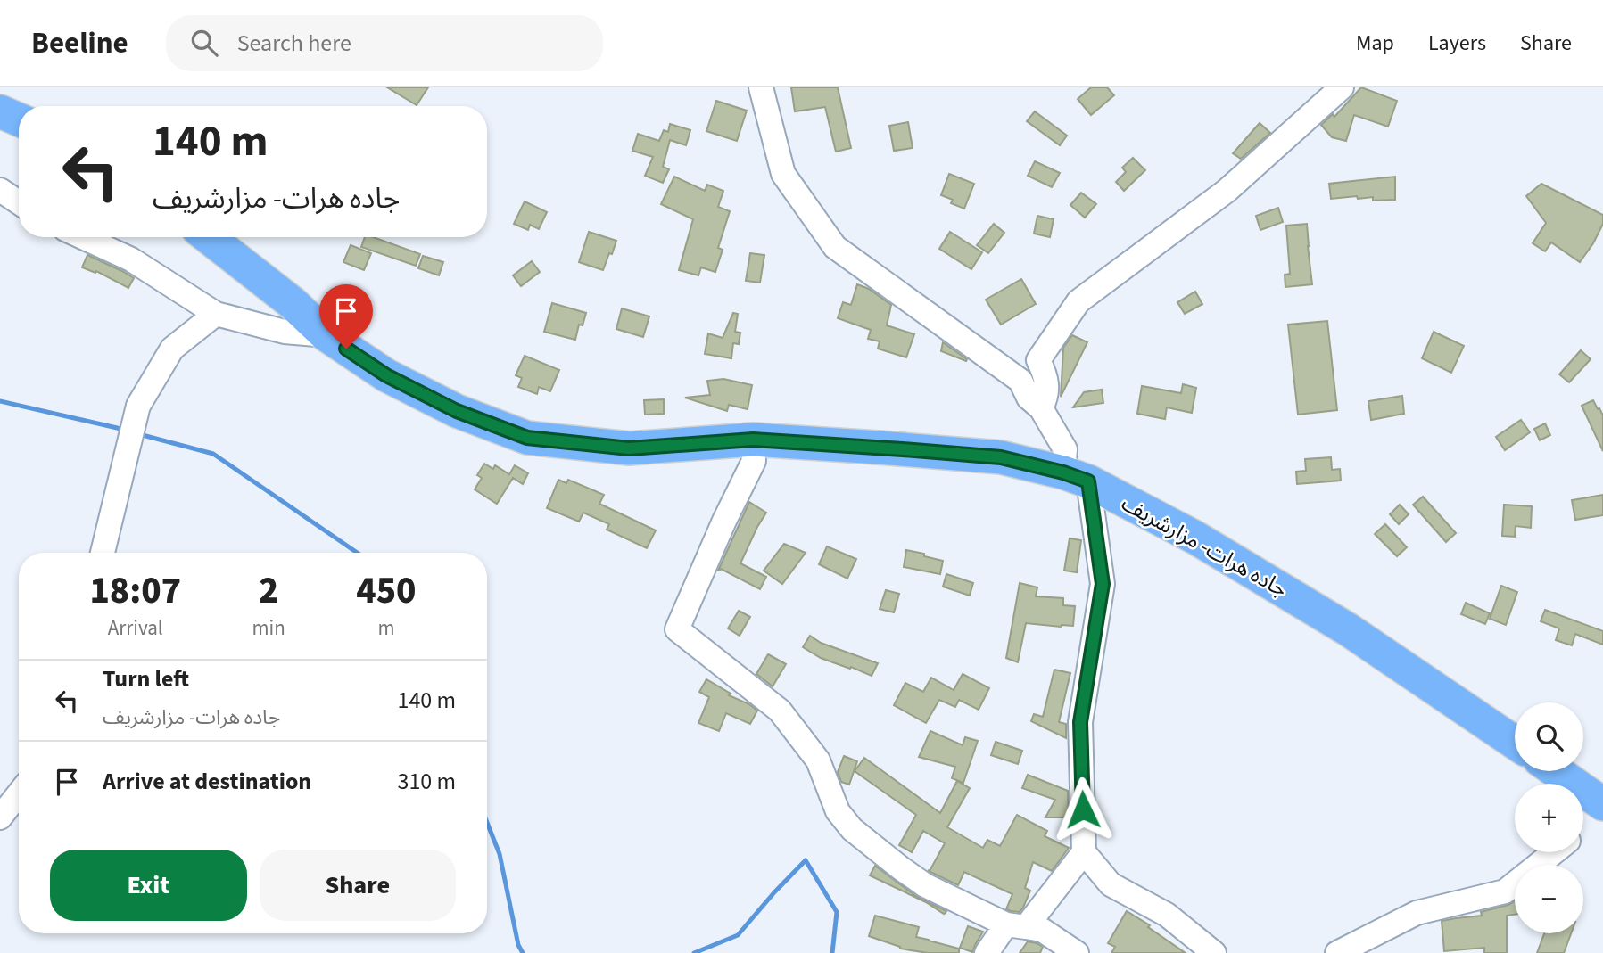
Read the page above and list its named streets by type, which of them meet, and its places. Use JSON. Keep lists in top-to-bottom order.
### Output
{
  "streets": {
    "highway": ["جاده هرات- مزارشریف"]
  },
  "page": {
    "header": "Beeline",
    "search": "Search here",
    "nav": ["Map", "Layers", "Share"],
    "turn": ["140 m", "جاده هرات- مزارشریف"],
    "eta": [
      "18:07",
      "Arrival",
      "2",
      "min",
      "450",
      "m"
    ],
    "list": [
      {
        "name": "Turn left",
        "note": "جاده هرات- مزارشریف",
        "value": "140 m"
      },
      {
        "name": "Arrive at destination",
        "value": "310 m"
      }
    ],
    "map_buttons": ["+", "−"],
    "buttons": ["Exit", "Share"]
  }
}
